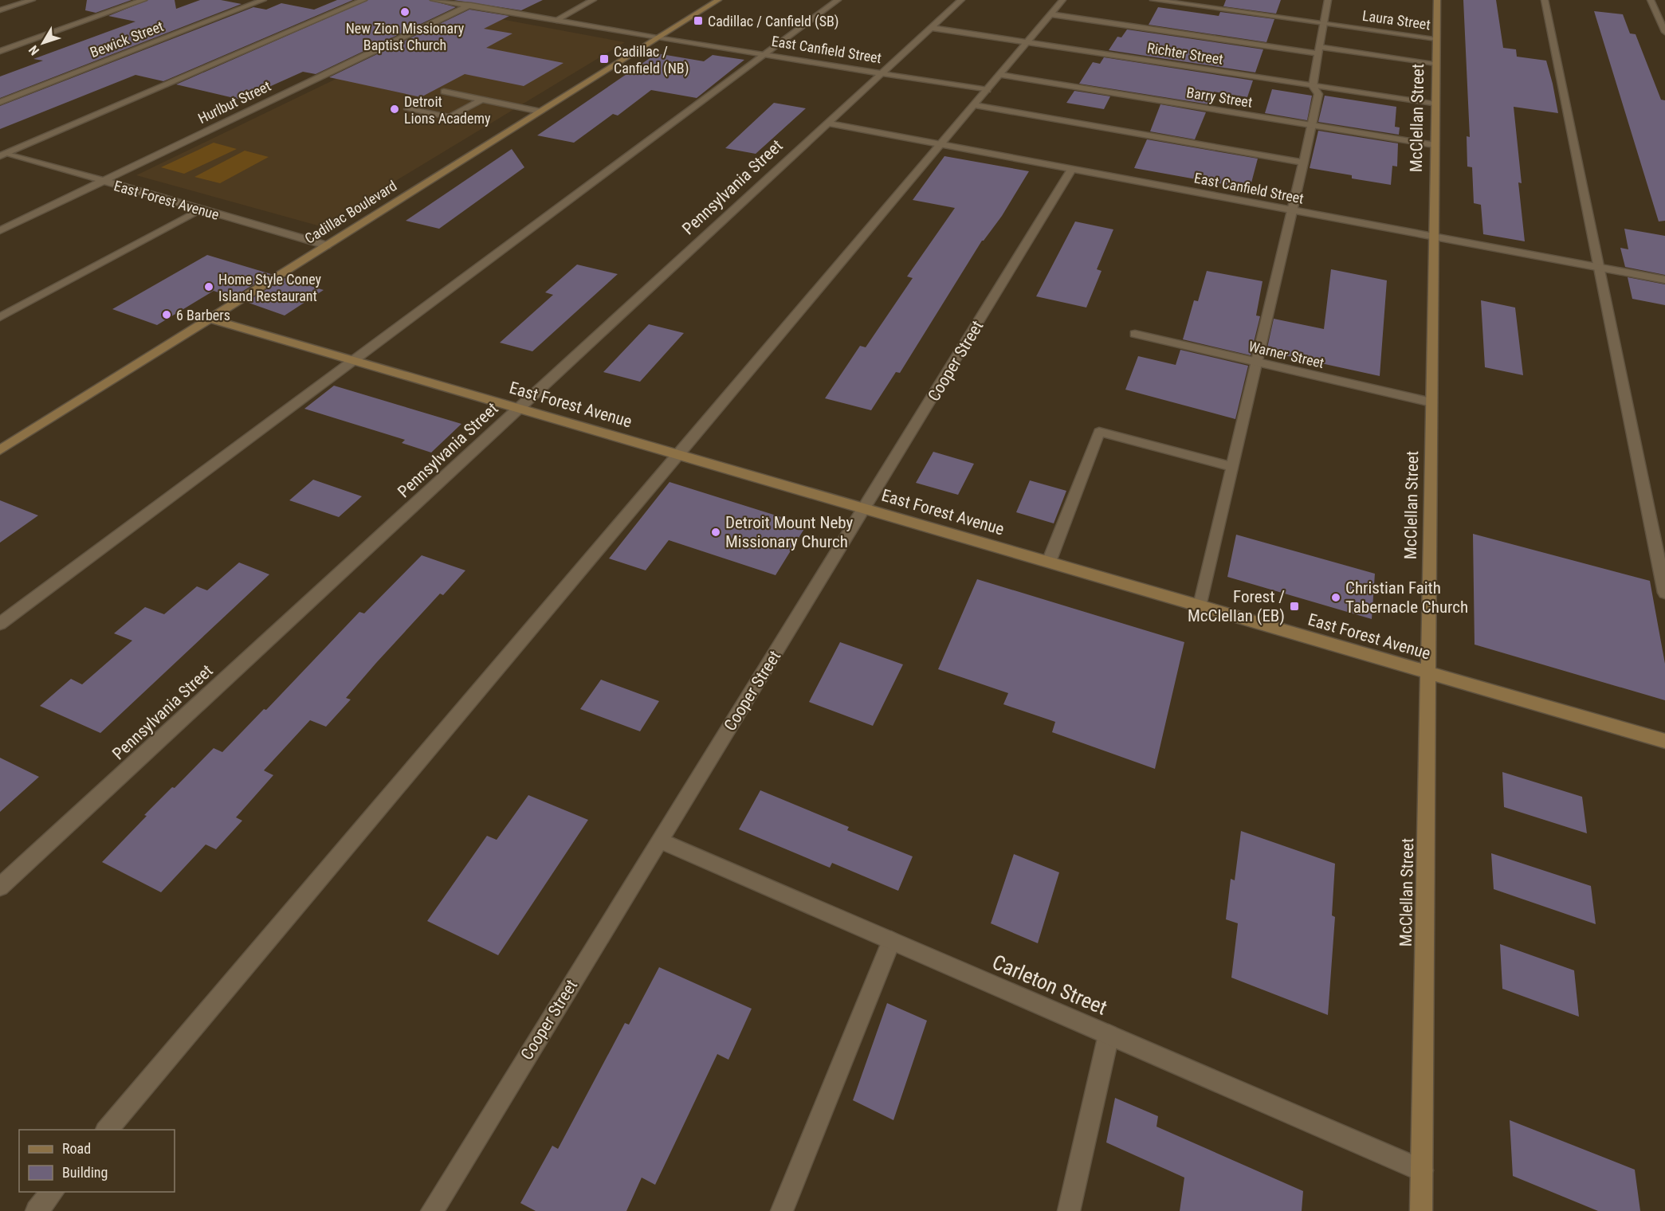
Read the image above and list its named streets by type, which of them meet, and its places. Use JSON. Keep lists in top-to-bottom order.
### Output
{
  "streets": {
    "street": [
      "Laura Street",
      "Bewick Street",
      "East Canfield Street",
      "Richter Street",
      "Barry Street",
      "Hurlbut Street",
      "McClellan Street",
      "Pennsylvania Street",
      "East Forest Avenue",
      "Cadillac Boulevard",
      "Warner Street",
      "Cooper Street",
      "Carleton Street"
    ]
  },
  "crossings": [
    ["Laura Street", "McClellan Street"],
    ["East Canfield Street", "Hurlbut Street"],
    ["East Canfield Street", "McClellan Street"],
    ["East Canfield Street", "Pennsylvania Street"],
    ["East Canfield Street", "Cadillac Boulevard"],
    ["East Canfield Street", "Cooper Street"],
    ["Richter Street", "McClellan Street"],
    ["Richter Street", "Pennsylvania Street"],
    ["Barry Street", "McClellan Street"],
    ["Hurlbut Street", "East Forest Avenue"],
    ["McClellan Street", "East Forest Avenue"],
    ["McClellan Street", "Warner Street"],
    ["McClellan Street", "Carleton Street"],
    ["Pennsylvania Street", "East Forest Avenue"],
    ["East Forest Avenue", "Cadillac Boulevard"],
    ["East Forest Avenue", "Cooper Street"],
    ["Cooper Street", "Carleton Street"]
  ],
  "places": {
    "other": [
      "New Zion Missionary Baptist Church",
      "Detroit Lions Academy",
      "Home Style Coney Island Restaurant",
      "6 Barbers",
      "Detroit Mount Neby Missionary Church",
      "Christian Faith Tabernacle Church"
    ],
    "transit": ["Cadillac / Canfield (SB)", "Cadillac / Canfield (NB)", "Forest / McClellan (EB)"]
  },
  "legend": ["Road", "Building"],
  "north": "bottom left"
}
